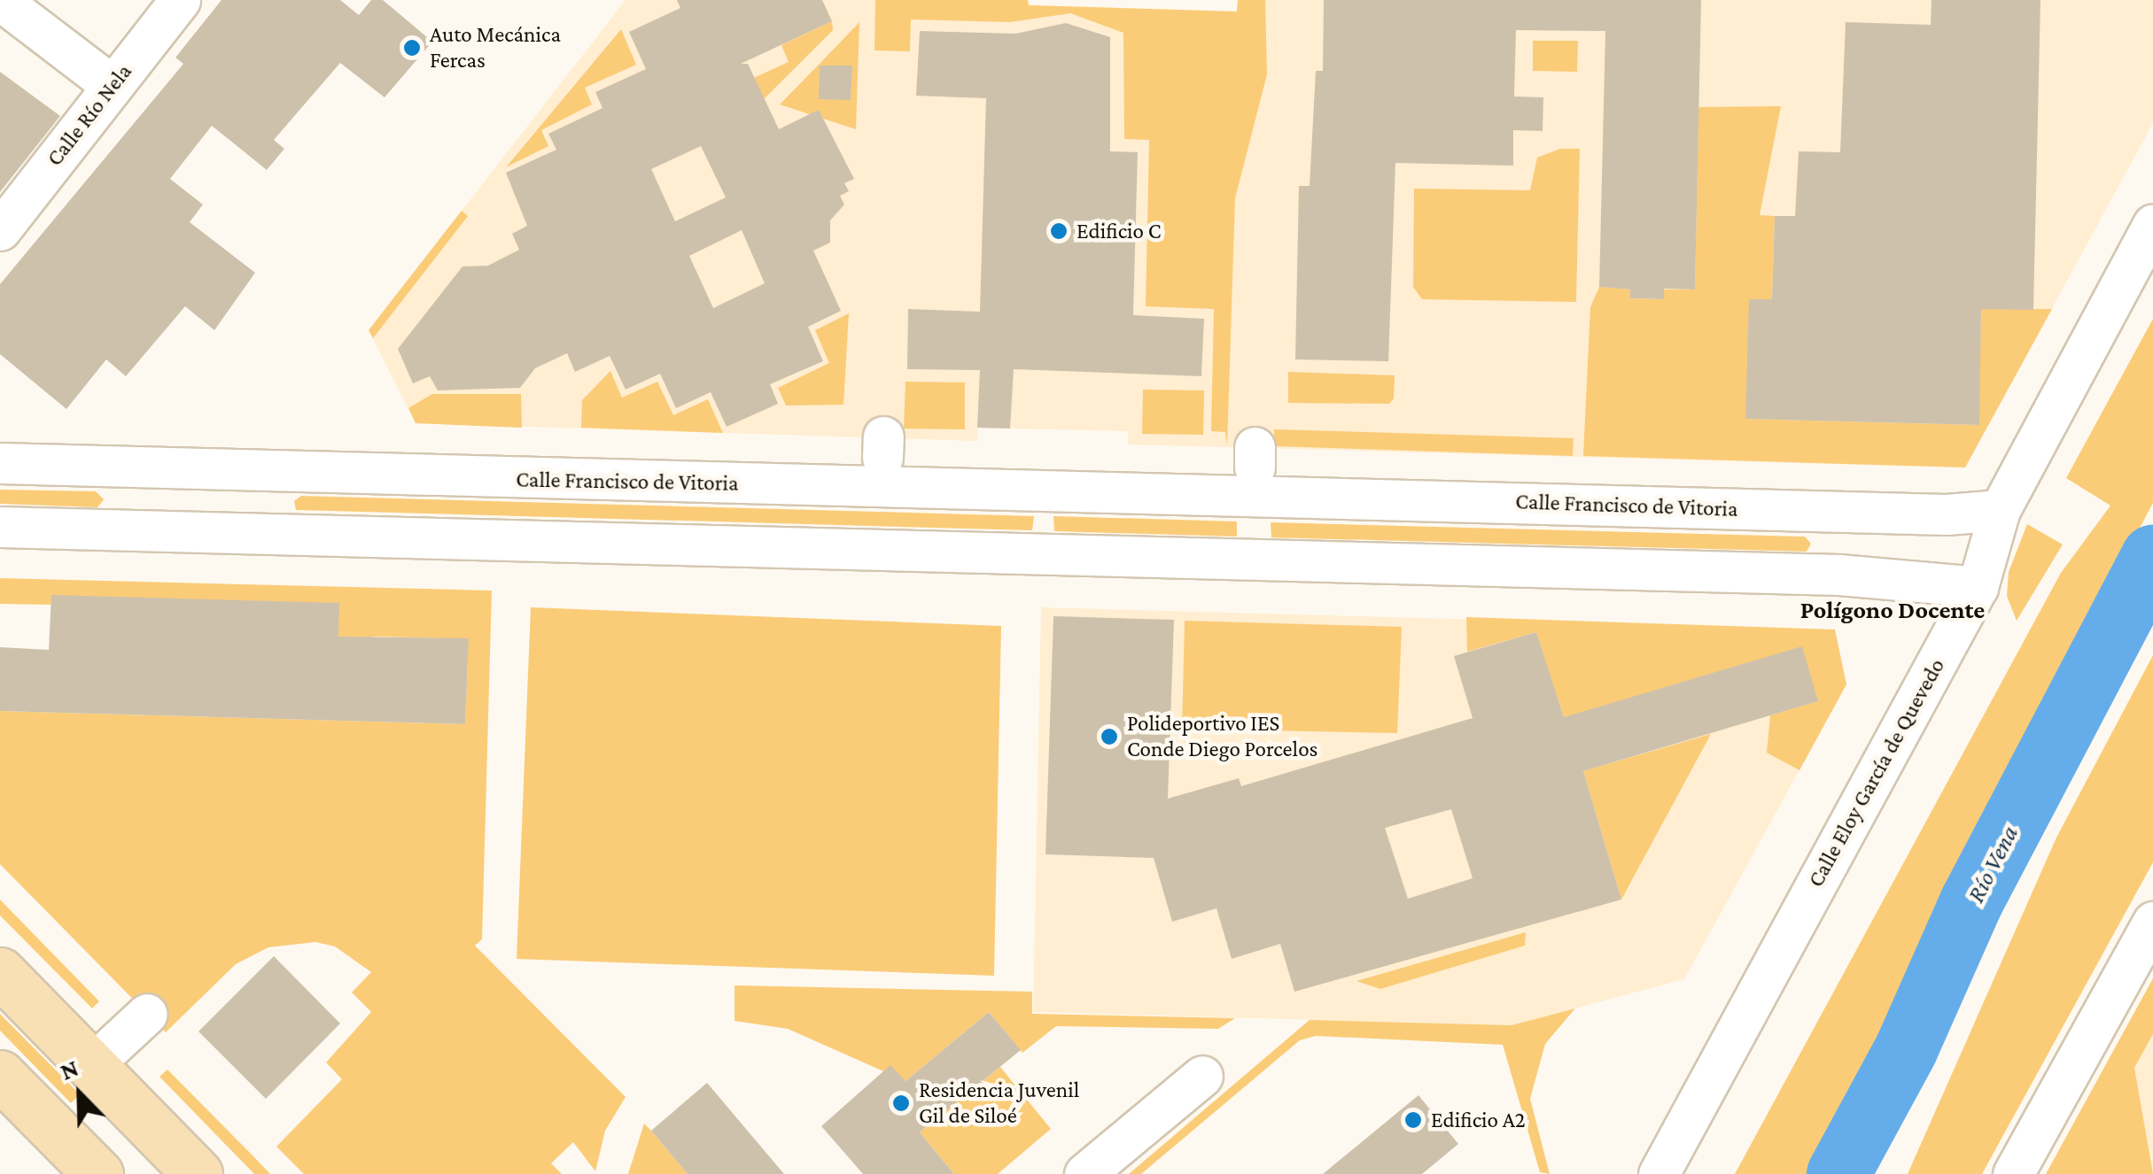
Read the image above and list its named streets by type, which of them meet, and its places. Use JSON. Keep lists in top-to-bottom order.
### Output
{
  "streets": {
    "street": ["Calle Río Nela", "Calle Francisco de Vitoria", "Calle Eloy García de Quevedo"]
  },
  "crossings": [
    ["Calle Francisco de Vitoria", "Calle Eloy García de Quevedo"]
  ],
  "districts": ["Polígono Docente"],
  "water": ["Río Vena"],
  "places": [
    "Auto Mecánica Fercas",
    "Edificio C",
    "Polideportivo IES Conde Diego Porcelos",
    "Residencia Juvenil Gil de Siloé",
    "Edificio A2"
  ],
  "north": "top left"
}
